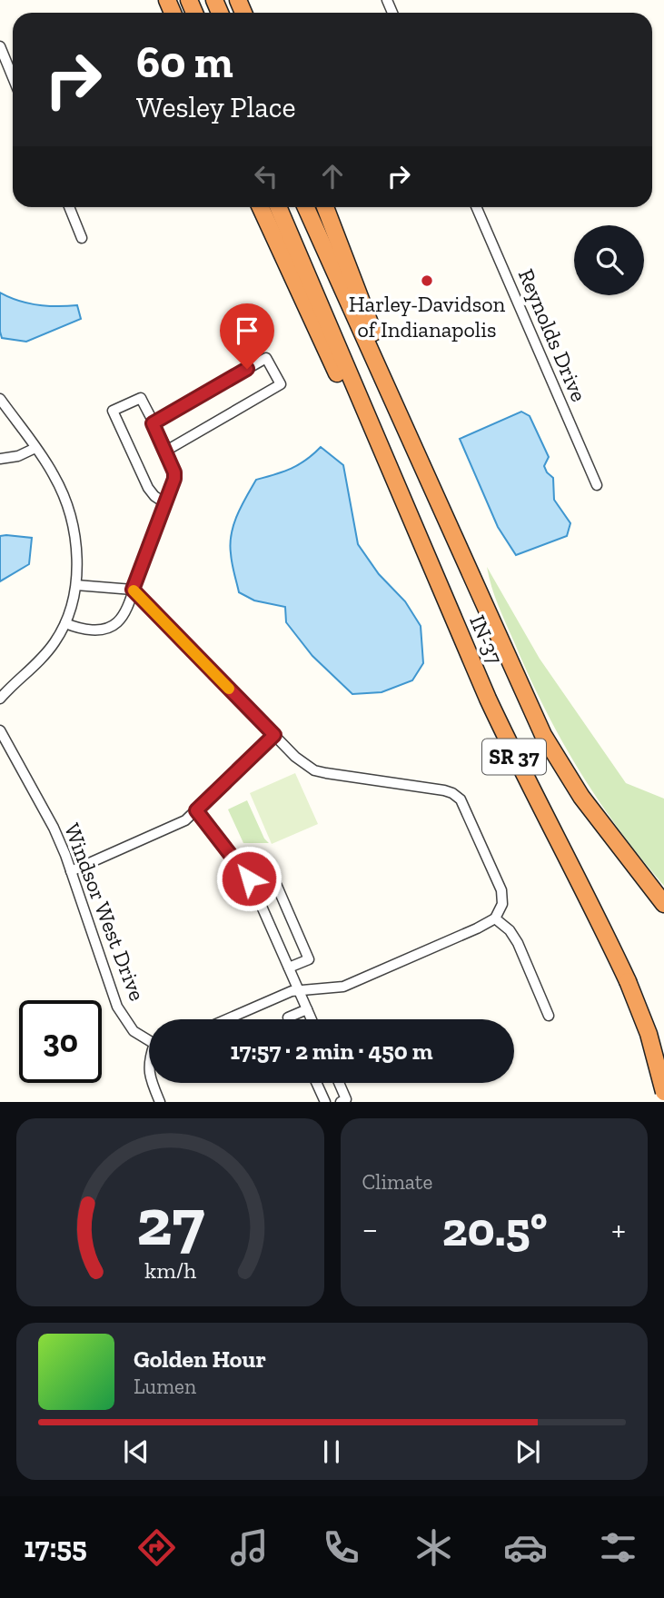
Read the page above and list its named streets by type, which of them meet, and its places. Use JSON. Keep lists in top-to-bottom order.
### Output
{
  "streets": {
    "highway": ["IN-37", "SR 37"],
    "street": ["Reynolds Drive", "Windsor West Drive"]
  },
  "places": ["Harley-Davidson of Indianapolis"],
  "page": {
    "turn": ["60 m", "Wesley Place"],
    "limit": "30",
    "trip": "17:57 · 2 min · 450 m",
    "tile": "Climate",
    "heat": ["−", "20.5°", "+"],
    "song": ["Golden Hour", "Lumen"],
    "tabs": "17:55",
    "gauge": ["27", "km/h"]
  }
}
